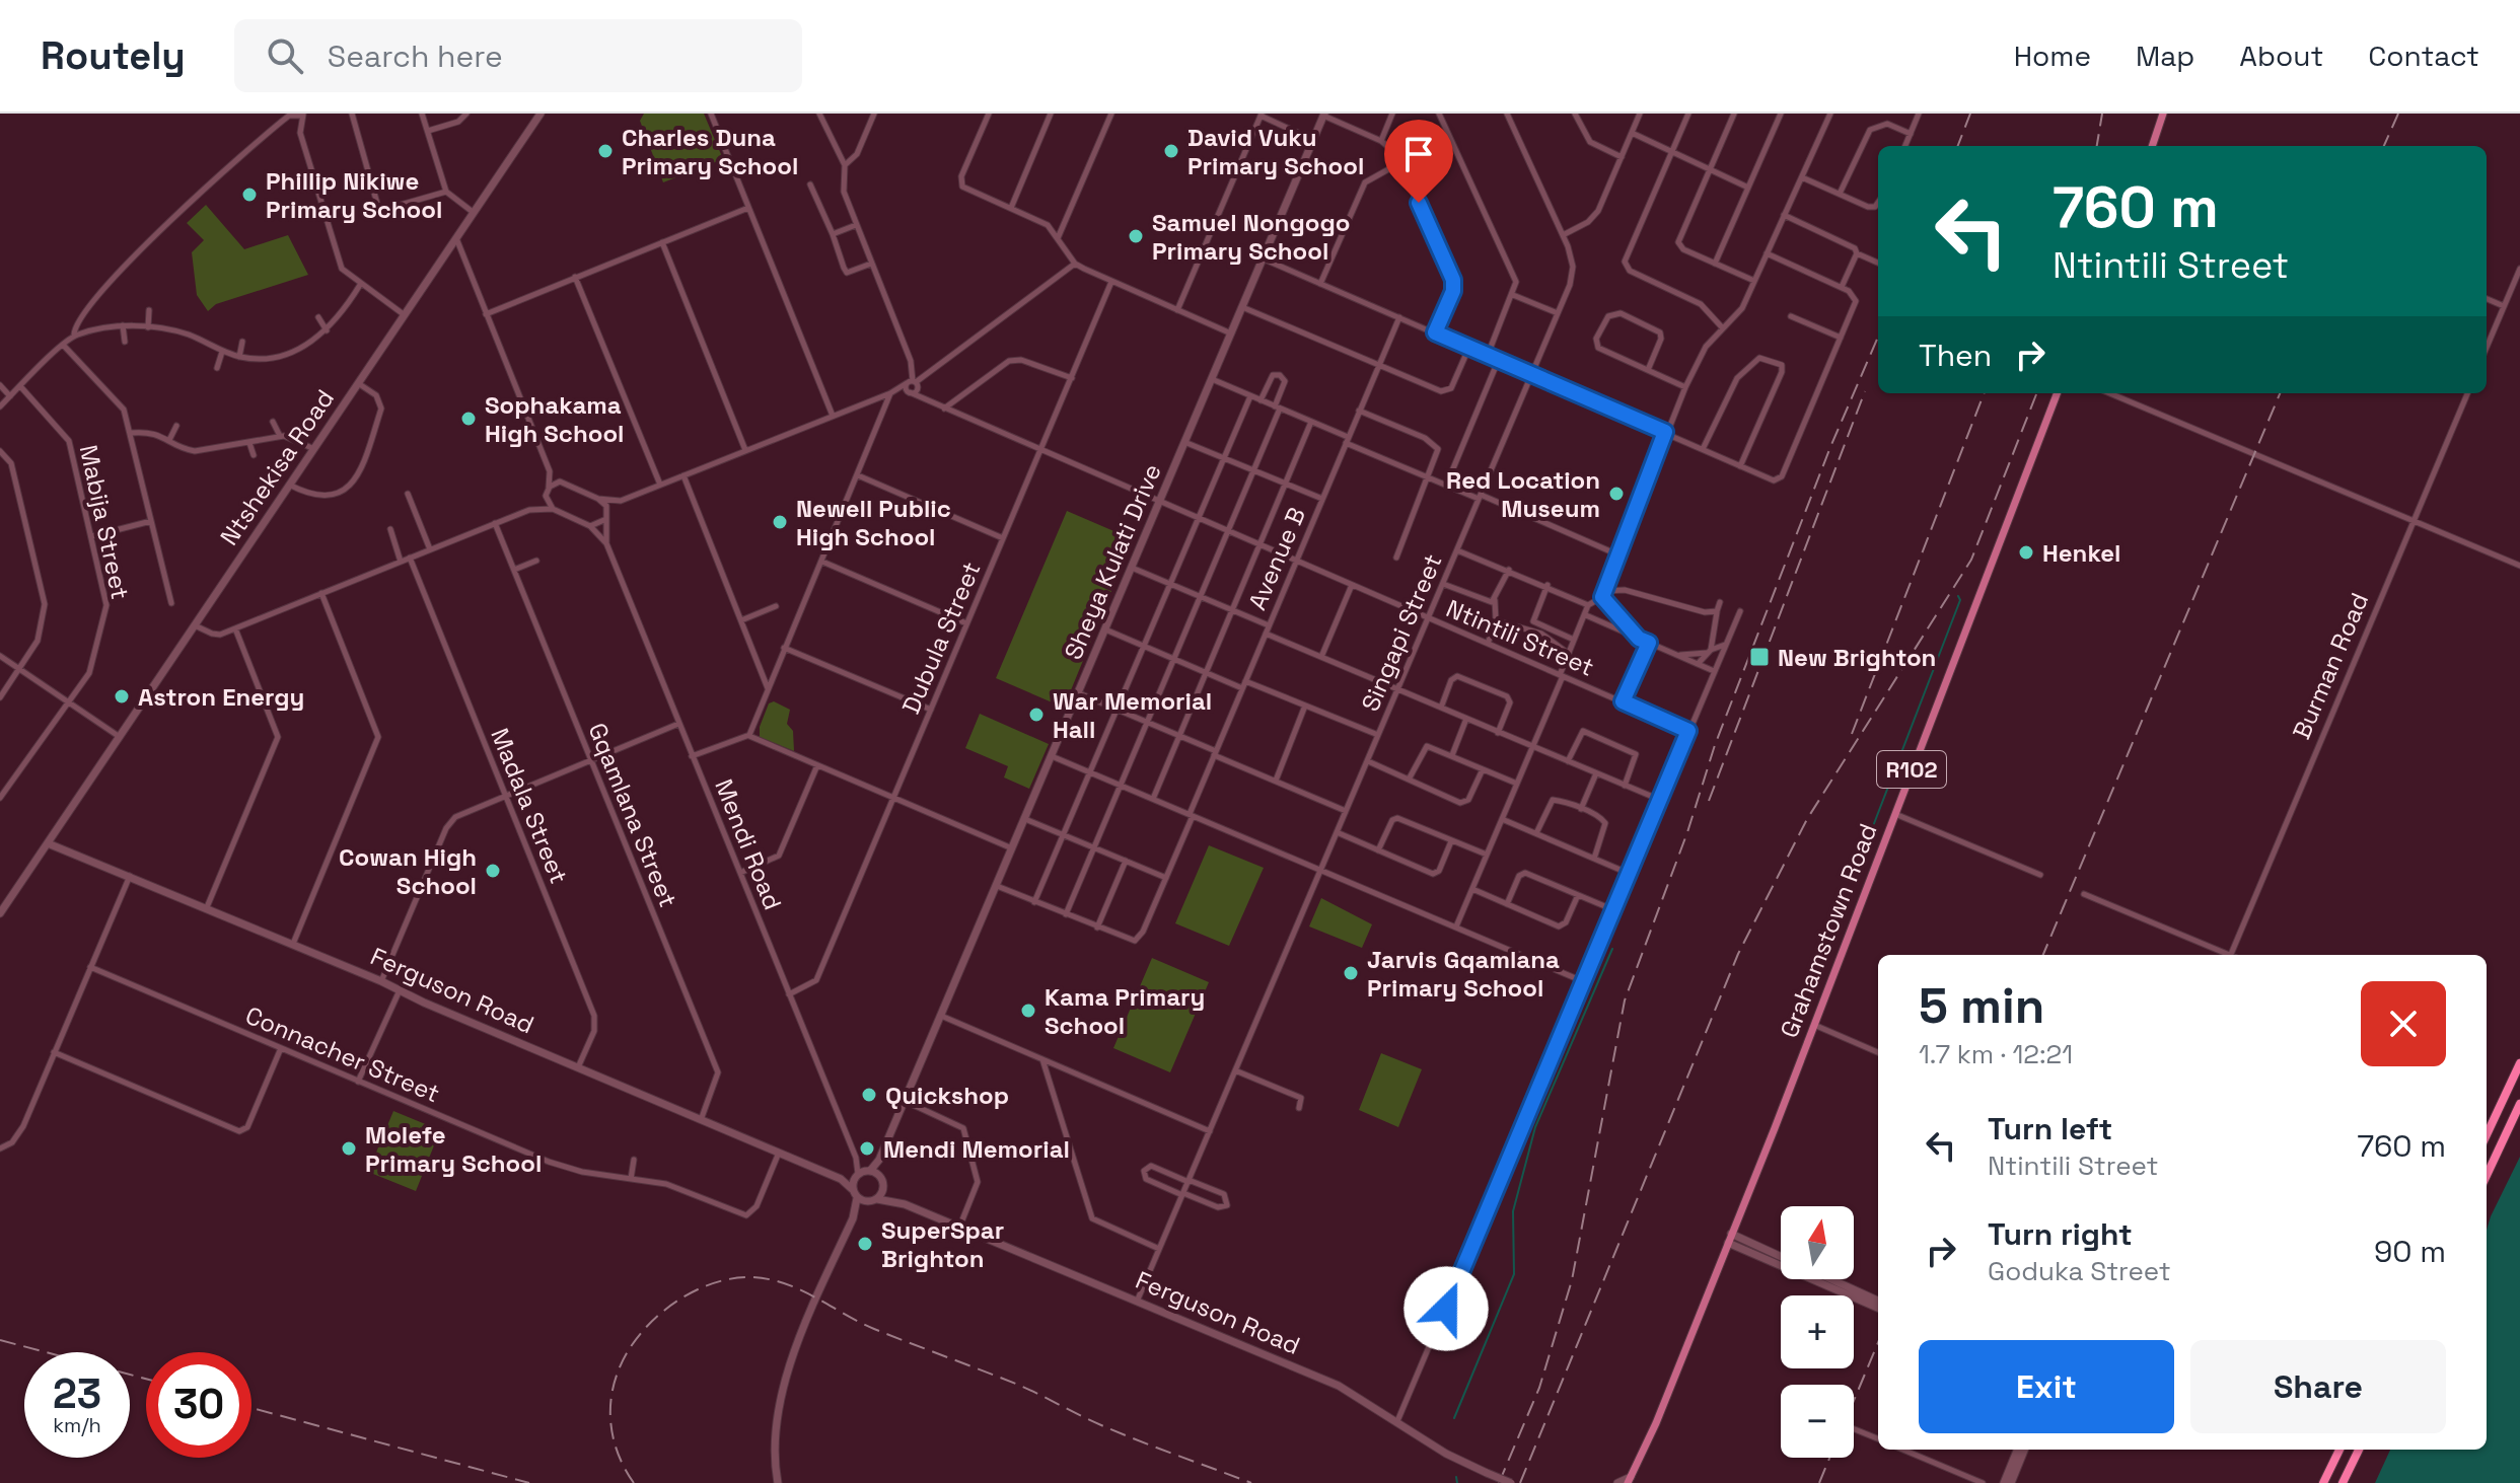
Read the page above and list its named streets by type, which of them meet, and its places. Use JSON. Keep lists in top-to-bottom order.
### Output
{
  "streets": {
    "main road": ["R102", "Grahamstown Road"],
    "street": [
      "Ntshekisa Road",
      "Mabija Street",
      "Avenue B",
      "Sheya Kulati Drive",
      "Singapi Street",
      "Dubula Street",
      "Ntintili Street",
      "Burman Road",
      "Madala Street",
      "Gqamlana Street",
      "Mendi Road",
      "Ferguson Road",
      "Connacher Street"
    ]
  },
  "crossings": [
    ["Ntshekisa Road", "Ferguson Road"],
    ["Avenue B", "Ntintili Street"],
    ["Sheya Kulati Drive", "Ntintili Street"],
    ["Sheya Kulati Drive", "Mendi Road"],
    ["Sheya Kulati Drive", "Ferguson Road"],
    ["Singapi Street", "Ntintili Street"],
    ["Singapi Street", "Ferguson Road"],
    ["Dubula Street", "Ntintili Street"],
    ["Dubula Street", "Mendi Road"],
    ["Madala Street", "Ferguson Road"],
    ["Gqamlana Street", "Ferguson Road"],
    ["Mendi Road", "Ferguson Road"],
    ["Ferguson Road", "Connacher Street"]
  ],
  "places": {
    "other": [
      "Charles Duna Primary School",
      "David Vuku Primary School",
      "Phillip Nikiwe Primary School",
      "Samuel Nongogo Primary School",
      "Sophakama High School",
      "Red Location Museum",
      "Newell Public High School",
      "Henkel",
      "Astron Energy",
      "War Memorial Hall",
      "Cowan High School",
      "Jarvis Gqamlana Primary School",
      "Kama Primary School",
      "Quickshop",
      "Molefe Primary School",
      "Mendi Memorial",
      "SuperSpar Brighton"
    ],
    "transit": ["New Brighton"]
  },
  "north": "top",
  "page": {
    "header": "Routely",
    "search": "Search here",
    "nav": [
      "Home",
      "Map",
      "About",
      "Contact"
    ],
    "turn": ["760 m", "Ntintili Street"],
    "then": "Then",
    "heading": ["5 min", "1.7 km · 12:21"],
    "list": [
      {
        "name": "Turn left",
        "note": "Ntintili Street",
        "value": "760 m"
      },
      {
        "name": "Turn right",
        "note": "Goduka Street",
        "value": "90 m"
      }
    ],
    "map_buttons": ["+", "−"],
    "buttons": ["Exit", "Share"],
    "speed": "23 km/h",
    "limit": "30"
  }
}
